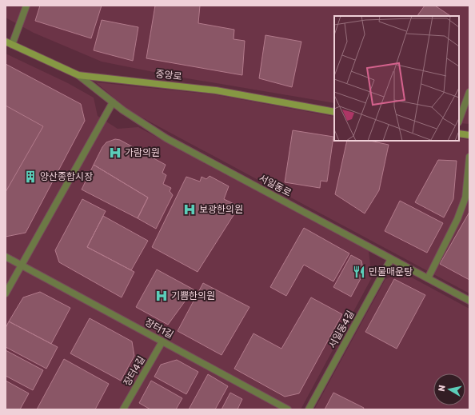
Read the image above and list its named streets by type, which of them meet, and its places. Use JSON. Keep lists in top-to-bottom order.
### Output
{
  "streets": {
    "main road": ["중앙로"],
    "street": [
      "서일동로",
      "장터1길",
      "서일동4길",
      "장터4길"
    ]
  },
  "crossings": [
    ["중앙로", "서일동로"],
    ["서일동로", "서일동4길"],
    ["장터1길", "장터4길"]
  ],
  "places": {
    "hospital": ["가람의원", "보광한의원", "기쁨한의원"],
    "building": ["양산종합시장"],
    "restaurant": ["민물매운탕"]
  },
  "north": "left"
}
